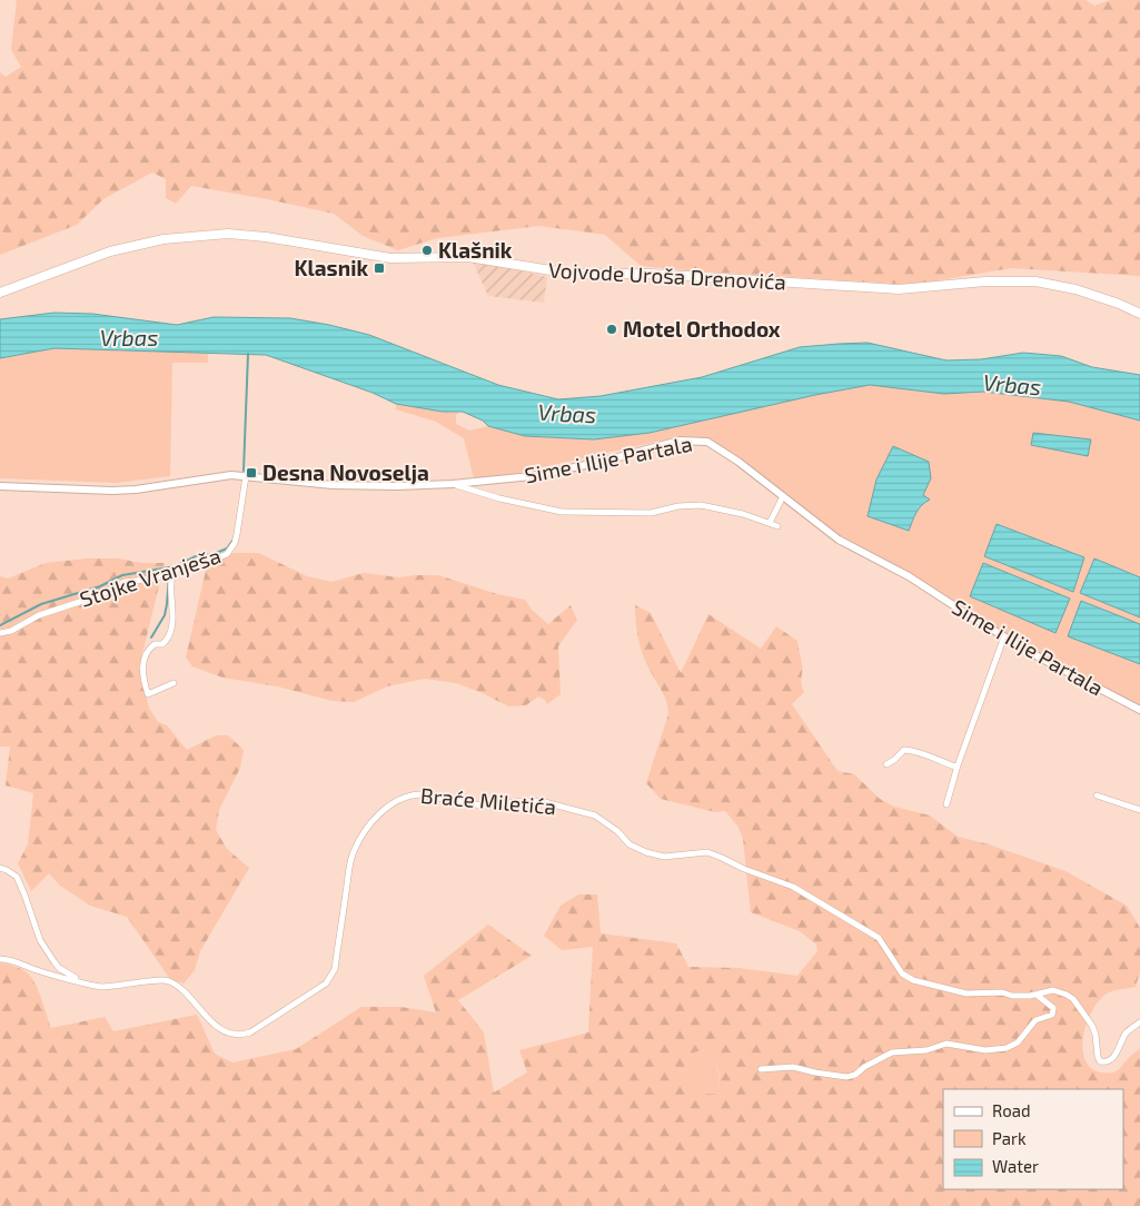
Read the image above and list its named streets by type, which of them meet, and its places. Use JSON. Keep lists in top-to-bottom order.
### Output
{
  "streets": {
    "main road": ["Vojvode Uroša Drenovića"],
    "street": ["Sime i Ilije Partala", "Stojke Vranješa", "Braće Miletića"]
  },
  "crossings": [
    ["Sime i Ilije Partala", "Stojke Vranješa"]
  ],
  "water": ["Vrbas"],
  "places": {
    "other": ["Klašnik", "Motel Orthodox"],
    "transit": ["Klasnik", "Desna Novoselja"]
  },
  "legend": ["Road", "Park", "Water"]
}
